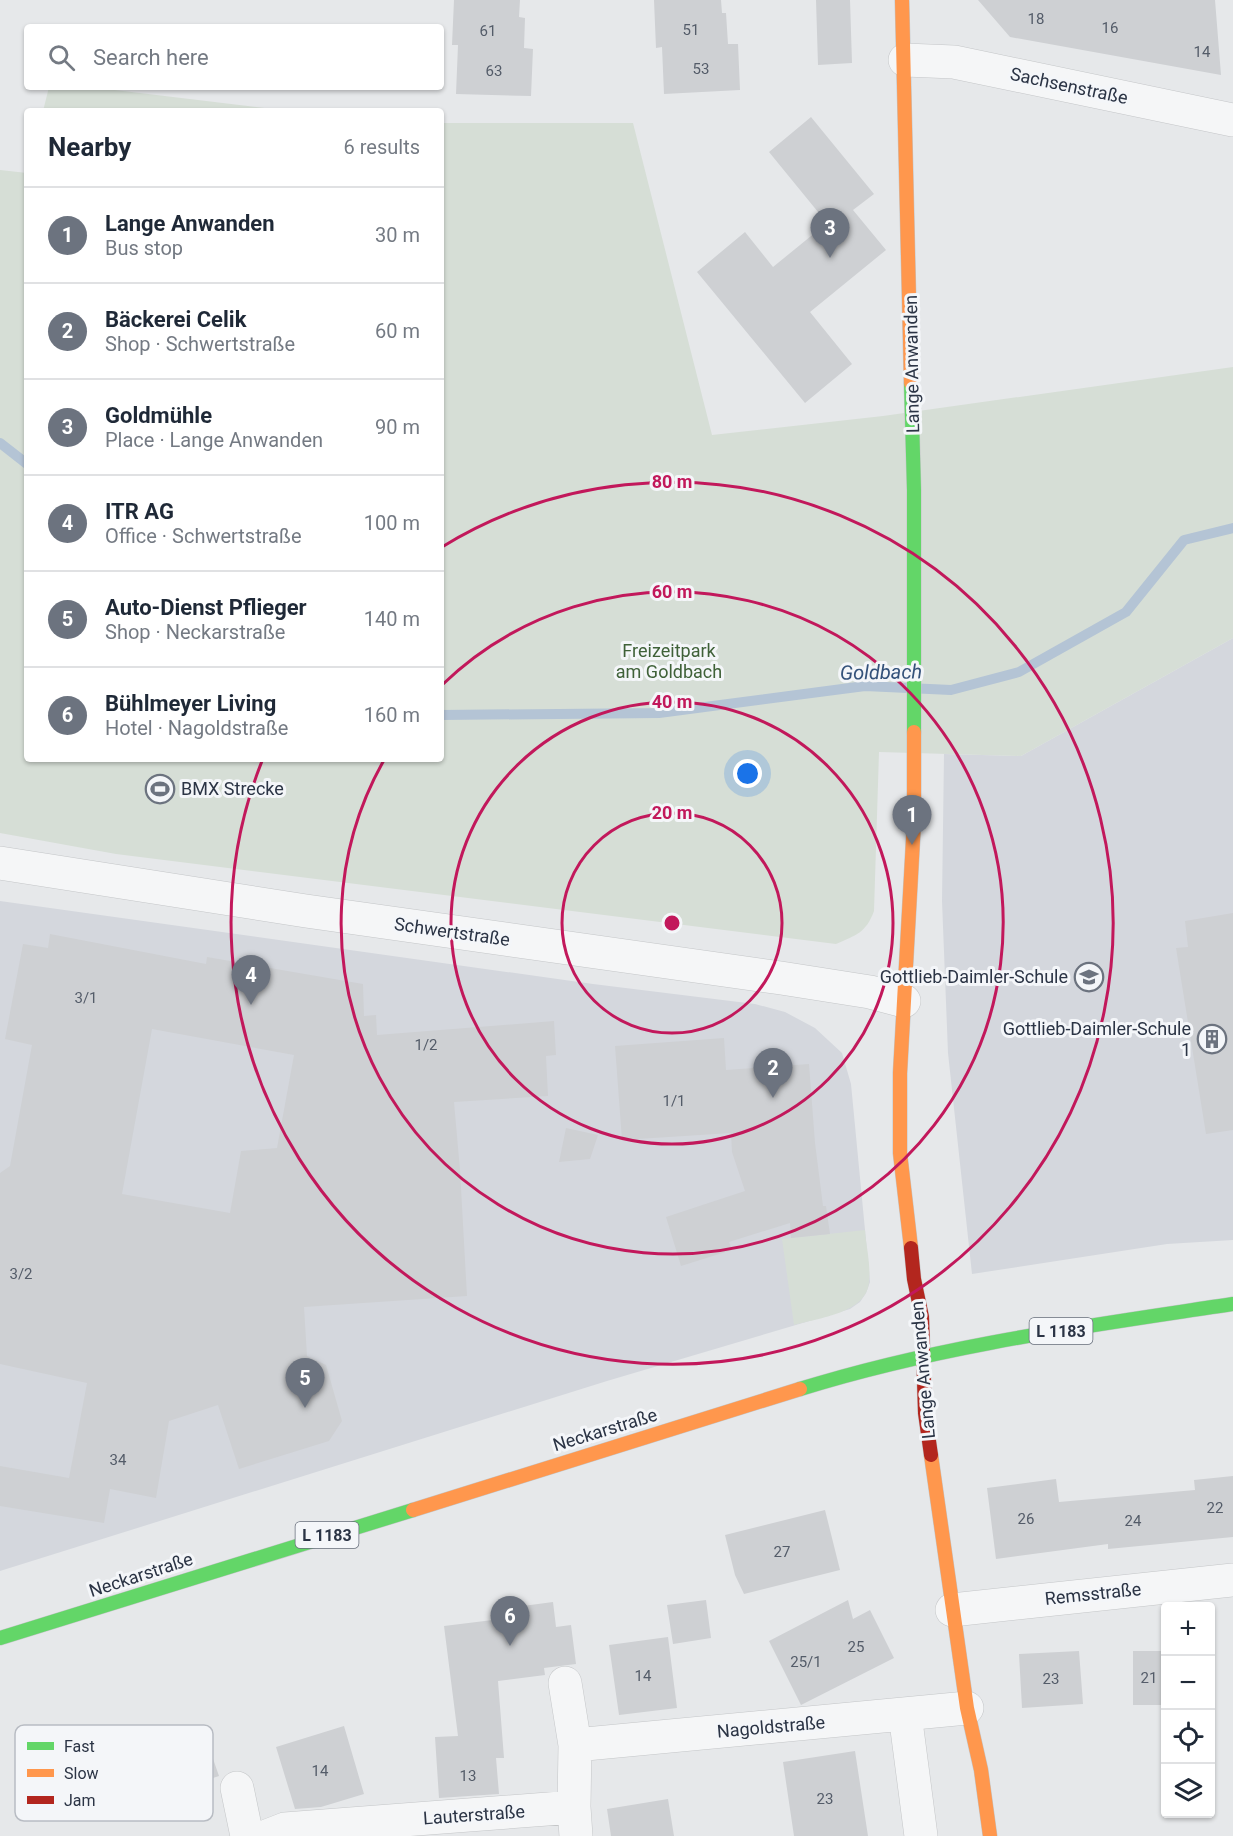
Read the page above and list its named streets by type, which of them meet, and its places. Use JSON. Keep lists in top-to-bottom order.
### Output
{
  "streets": {
    "street": [
      "Sachsenstraße",
      "Lange Anwanden",
      "Schwertstraße",
      "L 1183",
      "Neckarstraße",
      "Remsstraße",
      "Nagoldstraße",
      "Lauterstraße"
    ]
  },
  "crossings": [
    ["Sachsenstraße", "Lange Anwanden"],
    ["Lange Anwanden", "Schwertstraße"],
    ["Lange Anwanden", "Neckarstraße"],
    ["Lange Anwanden", "Remsstraße"],
    ["Lange Anwanden", "Nagoldstraße"]
  ],
  "water": ["Goldbach"],
  "parks": ["Freizeitpark am Goldbach"],
  "places": {
    "sports": ["BMX Strecke"],
    "school or university": ["Gottlieb-Daimler-Schule"],
    "building": ["Gottlieb-Daimler-Schule 1"]
  },
  "house_numbers": [
    "18",
    "16",
    "51",
    "61",
    "14",
    "53",
    "63",
    "3/1",
    "1/2",
    "1/1",
    "3/2",
    "34",
    "22",
    "26",
    "24",
    "27",
    "25",
    "25/1",
    "14",
    "21",
    "23",
    "14",
    "13",
    "23"
  ],
  "legend": ["Fast", "Slow", "Jam"],
  "page": {
    "search": "Search here",
    "heading": ["Nearby", "6 results"],
    "list": [
      {
        "mark": "1",
        "name": "Lange Anwanden",
        "note": "Bus stop",
        "value": "30 m"
      },
      {
        "mark": "2",
        "name": "Bäckerei Celik",
        "note": "Shop · Schwertstraße",
        "value": "60 m"
      },
      {
        "mark": "3",
        "name": "Goldmühle",
        "note": "Place · Lange Anwanden",
        "value": "90 m"
      },
      {
        "mark": "4",
        "name": "ITR AG",
        "note": "Office · Schwertstraße",
        "value": "100 m"
      },
      {
        "mark": "5",
        "name": "Auto-Dienst Pflieger",
        "note": "Shop · Neckarstraße",
        "value": "140 m"
      },
      {
        "mark": "6",
        "name": "Bühlmeyer Living",
        "note": "Hotel · Nagoldstraße",
        "value": "160 m"
      }
    ],
    "pins": [
      "3",
      "1",
      "4",
      "2",
      "5",
      "6"
    ],
    "map_buttons": ["+", "−"]
  },
  "rings": [
    "80 m",
    "60 m",
    "40 m",
    "20 m"
  ]
}
